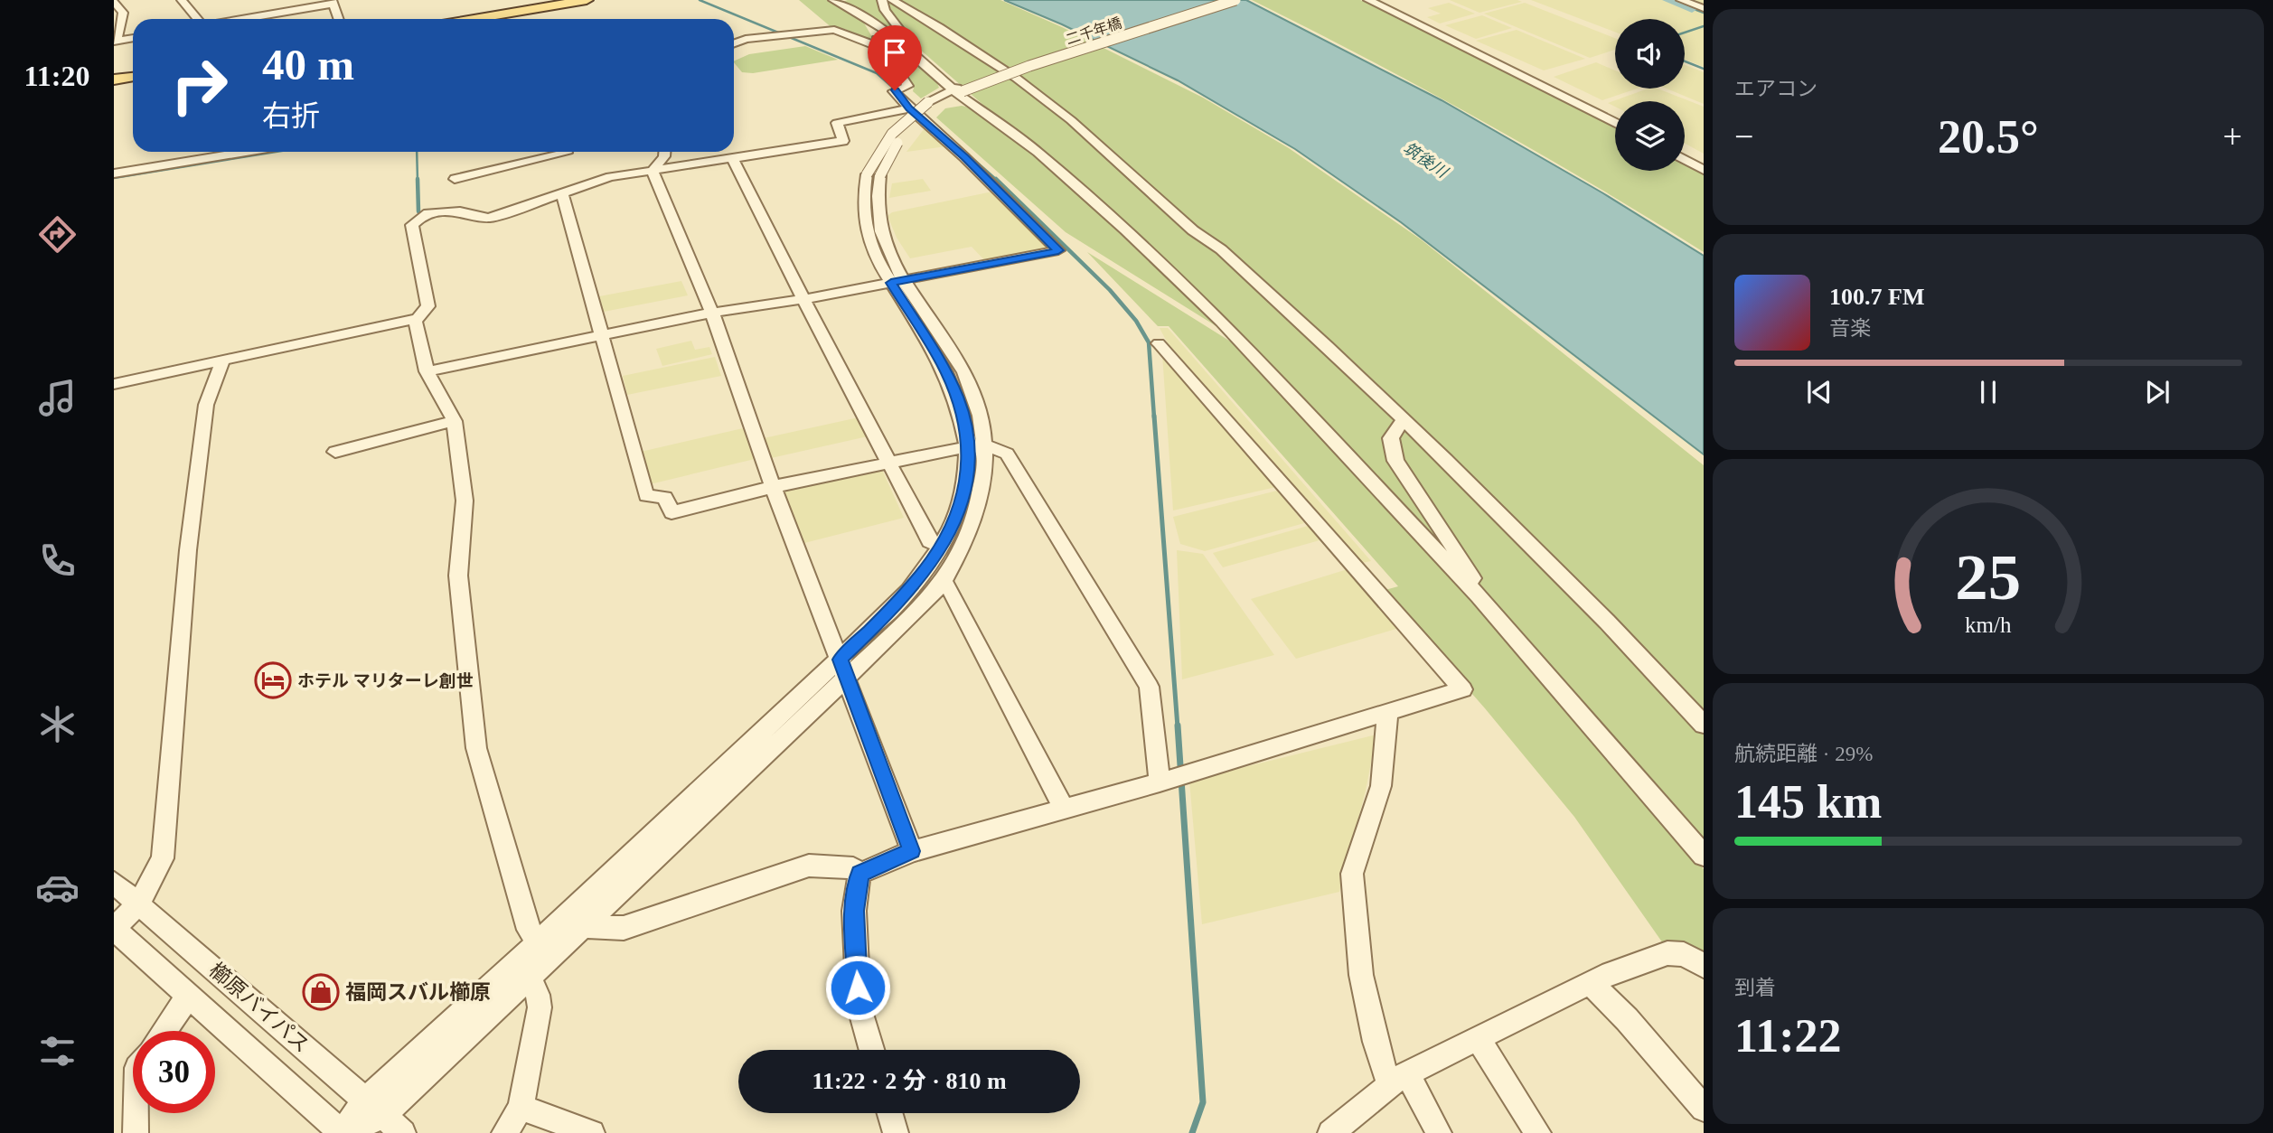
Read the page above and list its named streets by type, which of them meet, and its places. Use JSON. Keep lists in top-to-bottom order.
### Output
{
  "streets": {
    "street": ["二千年橋", "櫛原バイパス"]
  },
  "water": ["筑後川"],
  "places": {
    "hotel": ["ホテル マリターレ創世"],
    "shop": ["福岡スバル櫛原"]
  },
  "page": {
    "tabs": "11:20",
    "tile": [
      "エアコン",
      ["航続距離 · 29%", "145 km"],
      ["到着", "11:22"]
    ],
    "turn": ["40 m", "右折"],
    "heat": ["−", "20.5°", "+"],
    "song": ["100.7 FM", "音楽"],
    "limit": "30",
    "trip": "11:22 · 2 分 · 810 m",
    "gauge": ["25", "km/h"]
  }
}
